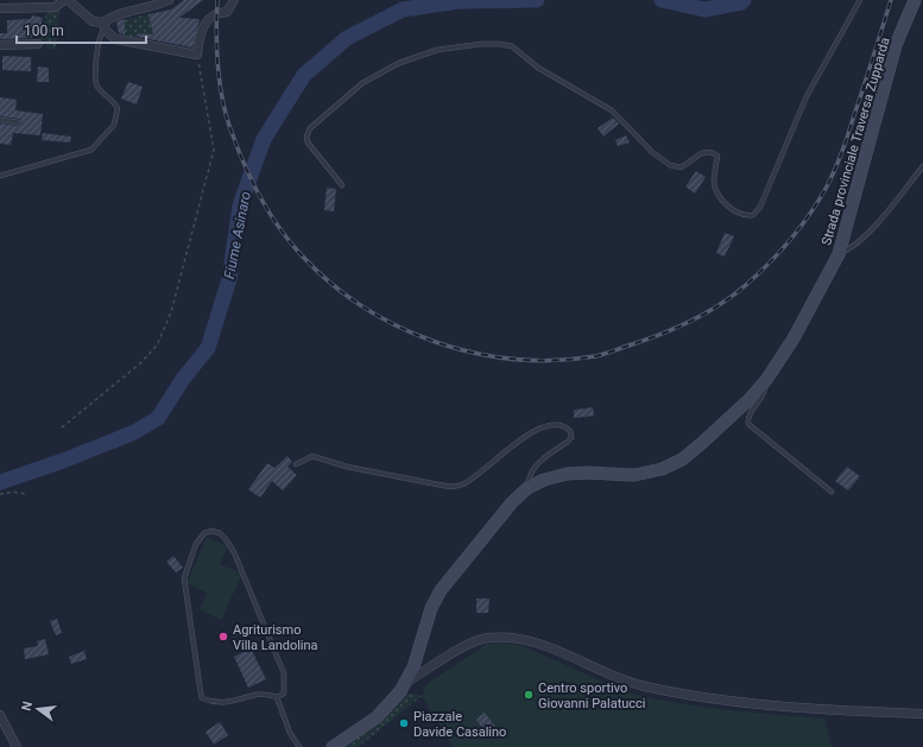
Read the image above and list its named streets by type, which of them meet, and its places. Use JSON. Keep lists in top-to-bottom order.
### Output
{
  "streets": {
    "main road": ["Strada provinciale Traversa Zupparda"]
  },
  "water": ["Fiume Asinaro"],
  "places": ["Agriturismo Villa Landolina", "Centro sportivo Giovanni Palatucci", "Piazzale Davide Casalino"],
  "scale_bar": "100 m",
  "north": "left"
}
